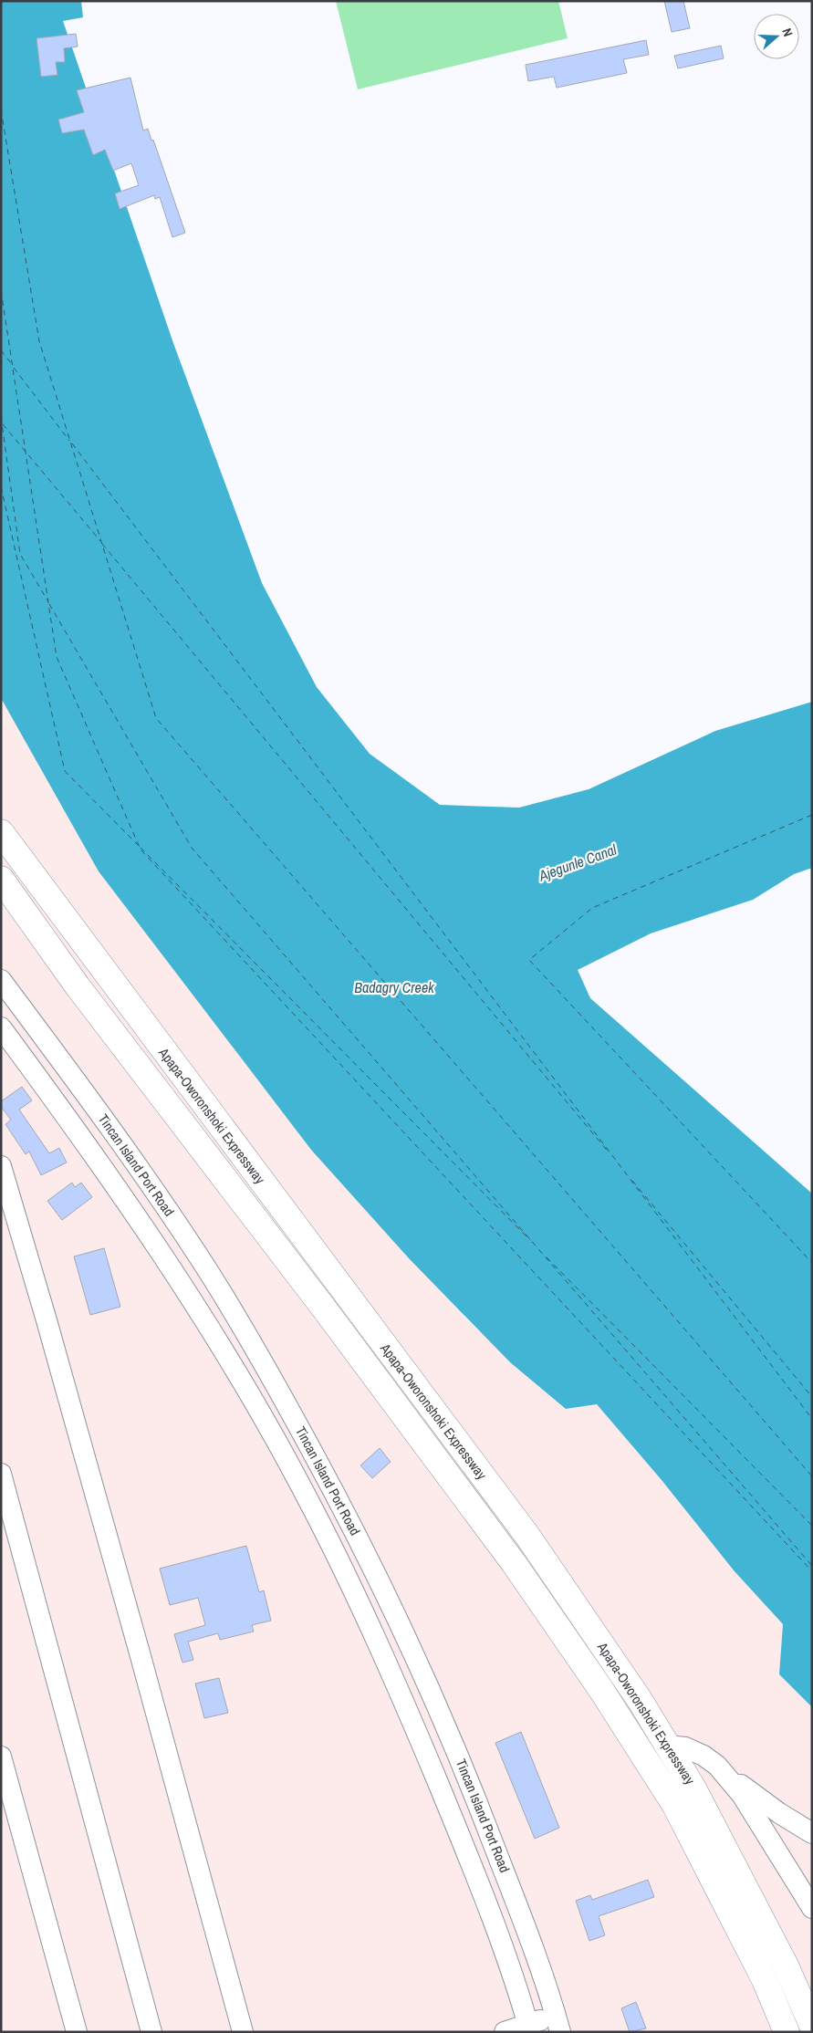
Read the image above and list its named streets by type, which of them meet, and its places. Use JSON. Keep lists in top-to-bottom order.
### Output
{
  "streets": {
    "highway": ["Apapa-Oworonshoki Expressway"],
    "street": ["Tincan Island Port Road"]
  },
  "water": ["Ajegunle Canal", "Badagry Creek"],
  "north": "right"
}
